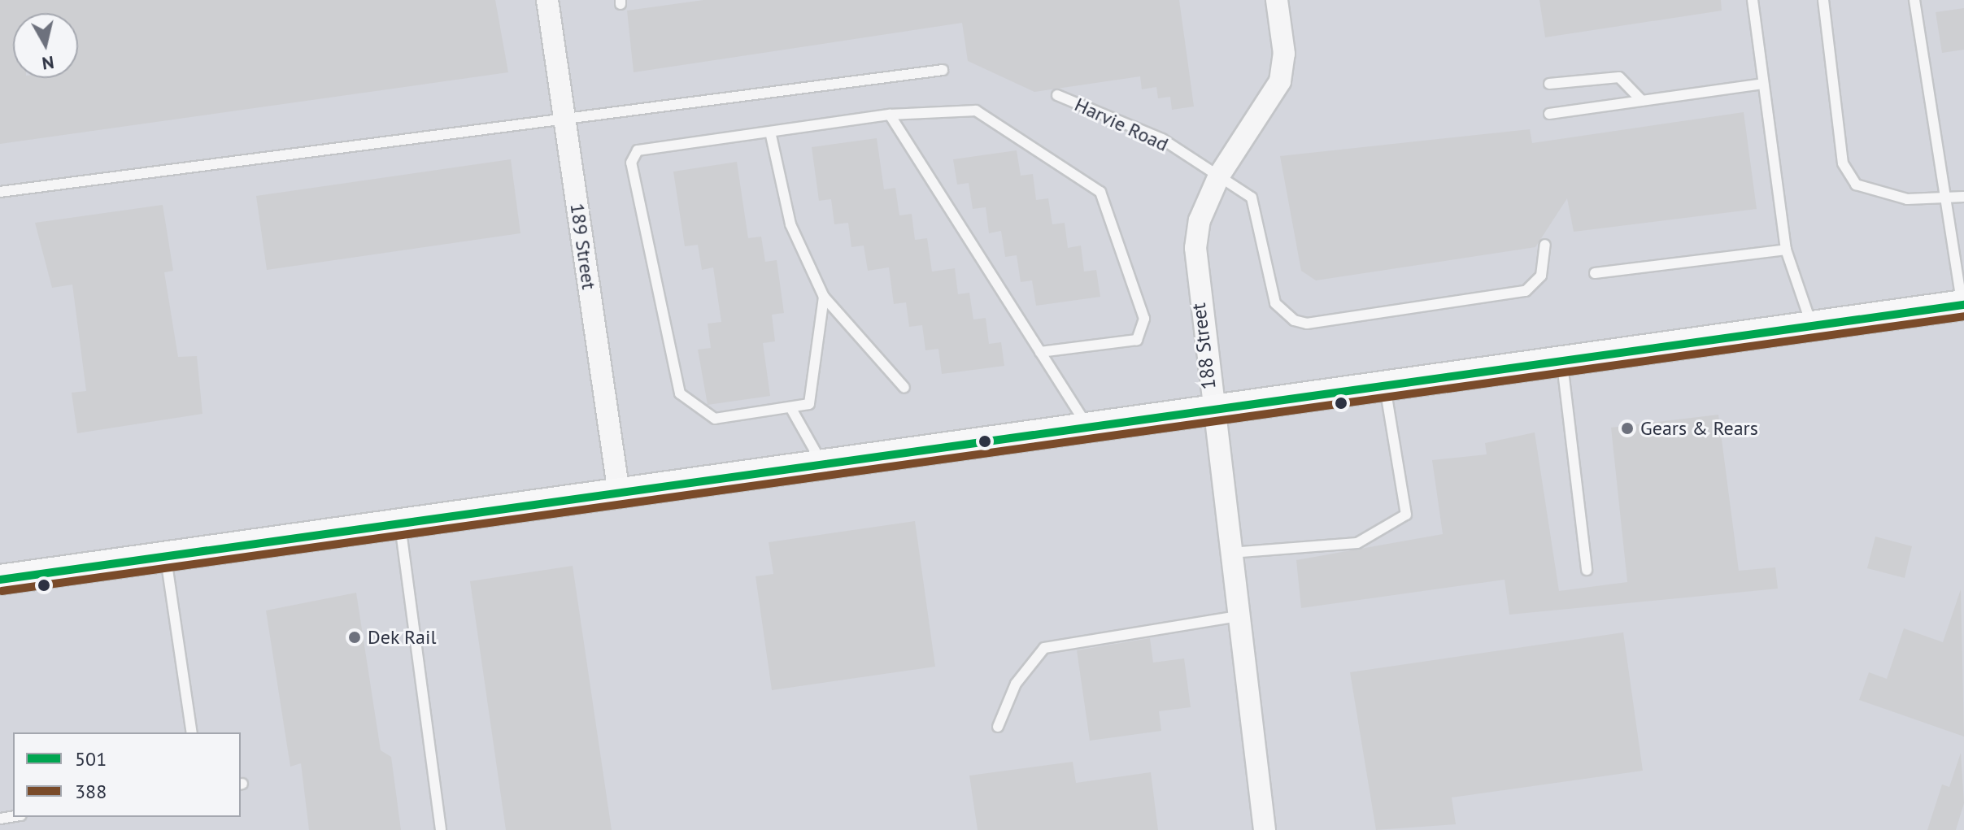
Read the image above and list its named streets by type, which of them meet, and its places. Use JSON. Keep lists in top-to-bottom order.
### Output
{
  "streets": {
    "street": ["189 Street", "188 Street"],
    "lane": ["Harvie Road"]
  },
  "crossings": [
    ["Harvie Road", "188 Street"]
  ],
  "places": ["Gears & Rears", "Dek Rail"],
  "lines": ["transit line 501", "transit line 388"],
  "legend": ["501", "388"],
  "north": "bottom"
}
